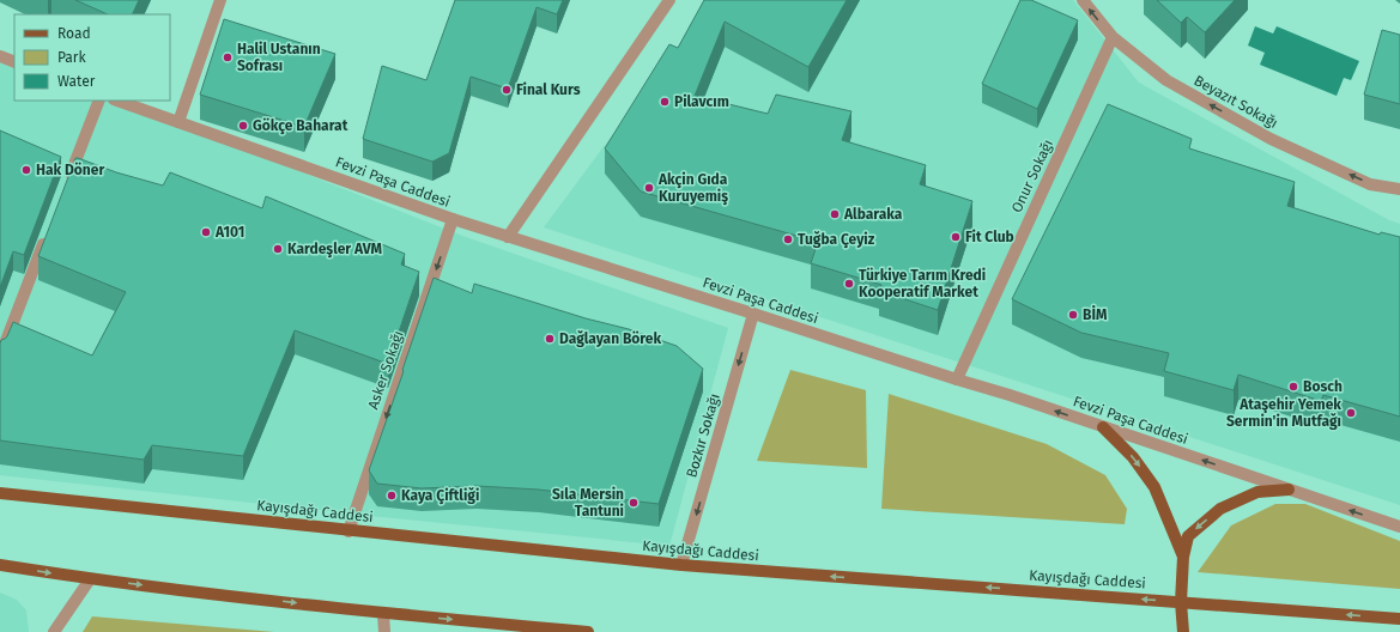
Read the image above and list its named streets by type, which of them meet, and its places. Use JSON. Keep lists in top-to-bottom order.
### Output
{
  "streets": {
    "main road": ["Kayışdağı Caddesi"],
    "street": [
      "Beyazıt Sokağı",
      "Onur Sokağı",
      "Fevzi Paşa Caddesi",
      "Asker Sokağı",
      "Bozkır Sokağı"
    ]
  },
  "crossings": [
    ["Beyazıt Sokağı", "Onur Sokağı"],
    ["Onur Sokağı", "Fevzi Paşa Caddesi"],
    ["Fevzi Paşa Caddesi", "Asker Sokağı"],
    ["Fevzi Paşa Caddesi", "Bozkır Sokağı"],
    ["Asker Sokağı", "Kayışdağı Caddesi"],
    ["Bozkır Sokağı", "Kayışdağı Caddesi"]
  ],
  "one_way": [
    "Beyazıt Sokağı",
    "Asker Sokağı",
    "Bozkır Sokağı",
    "Kayışdağı Caddesi"
  ],
  "places": [
    "Halil Ustanın Sofrası",
    "Final Kurs",
    "Pilavcım",
    "Gökçe Baharat",
    "Hak Döner",
    "Akçin Gıda Kuruyemiş",
    "Albaraka",
    "A101",
    "Fit Club",
    "Tuğba Çeyiz",
    "Kardeşler AVM",
    "Türkiye Tarım Kredi Kooperatif Market",
    "BİM",
    "Dağlayan Börek",
    "Bosch",
    "Ataşehir Yemek Sermin'in Mutfağı",
    "Kaya Çiftliği",
    "Sıla Mersin Tantuni"
  ],
  "legend": ["Road", "Park", "Water"]
}
